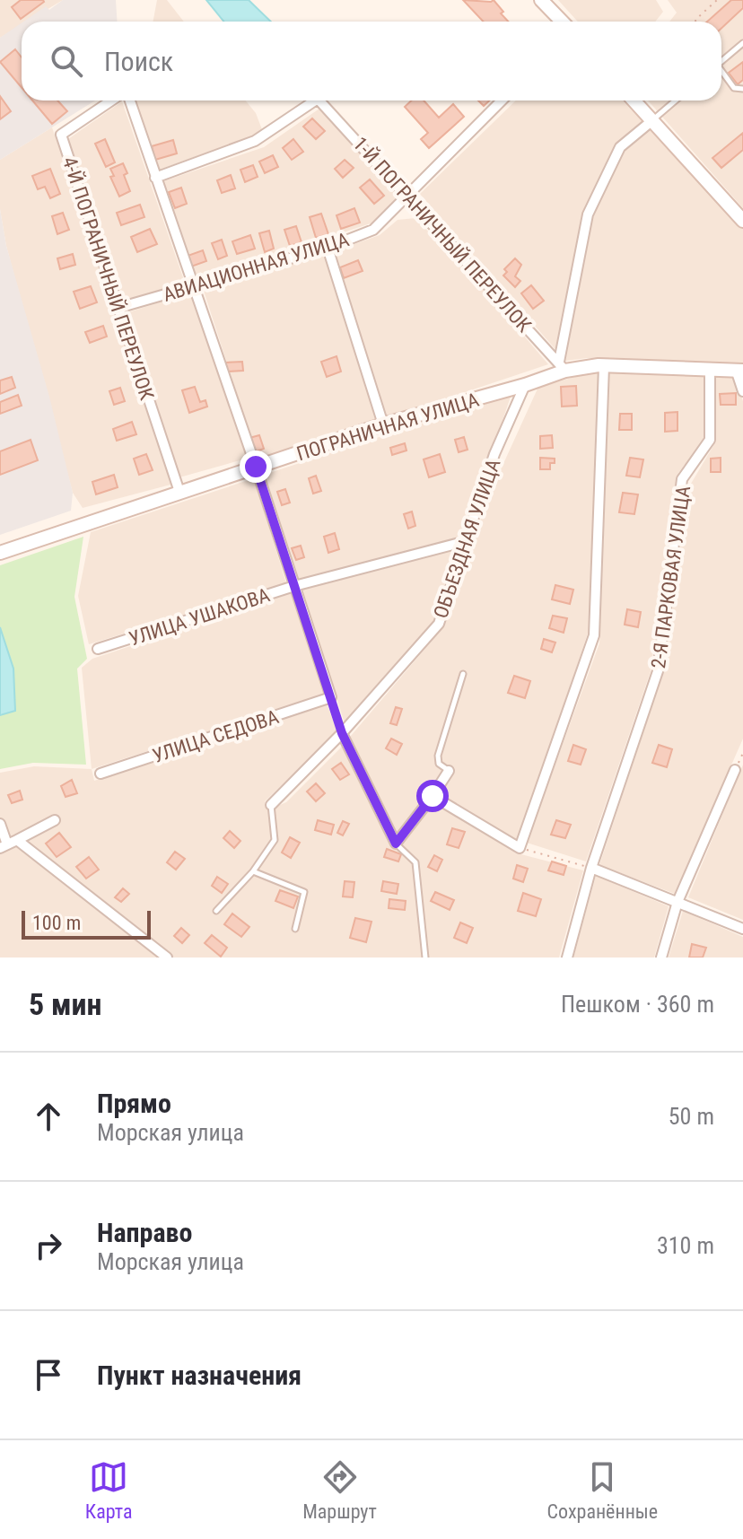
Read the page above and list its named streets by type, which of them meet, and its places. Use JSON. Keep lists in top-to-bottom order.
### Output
{
  "streets": {
    "street": [
      "1-Й ПОГРАНИЧНЫЙ ПЕРЕУЛОК",
      "АВИАЦИОННАЯ УЛИЦА",
      "4-Й ПОГРАНИЧНЫЙ ПЕРЕУЛОК",
      "ПОГРАНИЧНАЯ УЛИЦА",
      "ОБЪЕЗДНАЯ УЛИЦА",
      "2-Я ПАРКОВАЯ УЛИЦА",
      "УЛИЦА УШАКОВА",
      "УЛИЦА СЕДОВА"
    ]
  },
  "crossings": [
    ["1-Й ПОГРАНИЧНЫЙ ПЕРЕУЛОК", "АВИАЦИОННАЯ УЛИЦА"],
    ["1-Й ПОГРАНИЧНЫЙ ПЕРЕУЛОК", "ПОГРАНИЧНАЯ УЛИЦА"],
    ["АВИАЦИОННАЯ УЛИЦА", "4-Й ПОГРАНИЧНЫЙ ПЕРЕУЛОК"],
    ["4-Й ПОГРАНИЧНЫЙ ПЕРЕУЛОК", "ПОГРАНИЧНАЯ УЛИЦА"],
    ["ПОГРАНИЧНАЯ УЛИЦА", "ОБЪЕЗДНАЯ УЛИЦА"],
    ["ПОГРАНИЧНАЯ УЛИЦА", "2-Я ПАРКОВАЯ УЛИЦА"],
    ["ОБЪЕЗДНАЯ УЛИЦА", "УЛИЦА УШАКОВА"]
  ],
  "scale_bar": "100 m",
  "page": {
    "search": "Поиск",
    "scale": "100 m",
    "heading": ["5 мин", "Пешком · 360 m"],
    "list": [
      ["Прямо", "Морская улица", "50 m"],
      ["Направо", "Морская улица", "310 m"],
      "Пункт назначения"
    ],
    "nav": ["Карта", "Маршрут", "Сохранённые"]
  }
}
